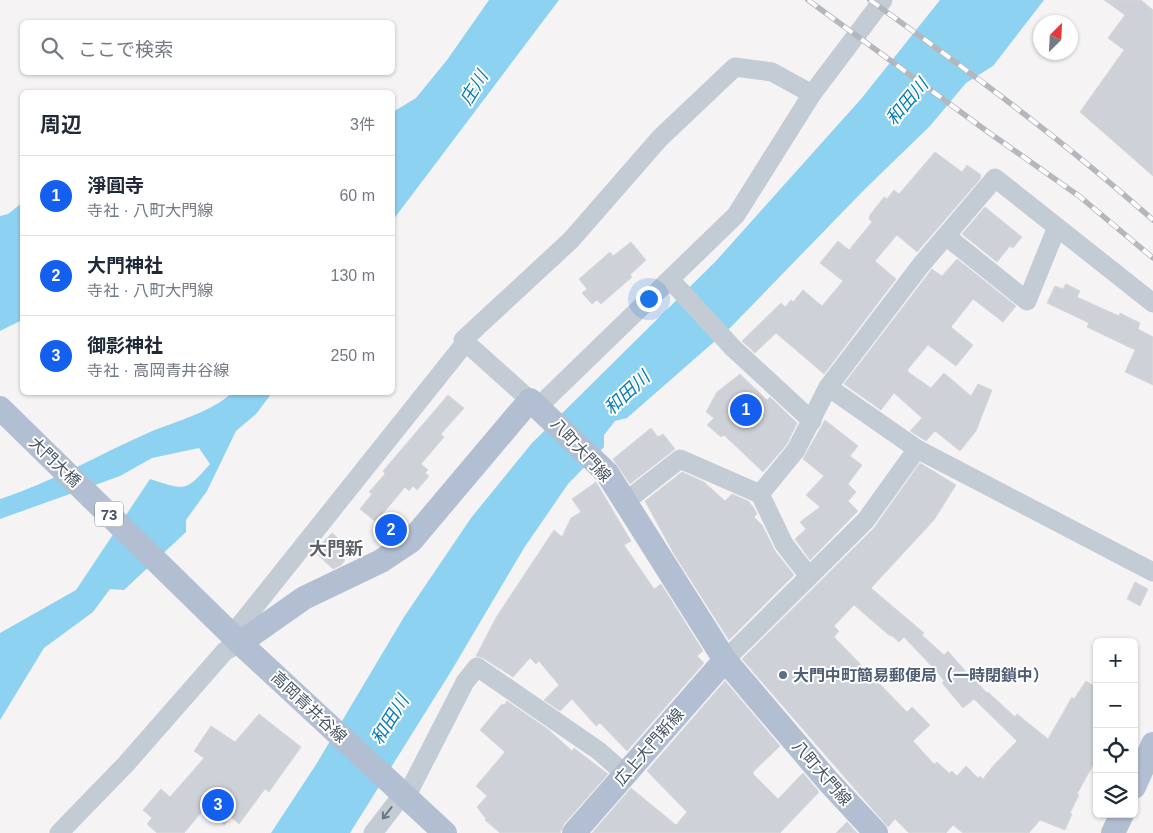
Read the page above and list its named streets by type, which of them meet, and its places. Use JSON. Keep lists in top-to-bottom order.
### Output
{
  "streets": {
    "main road": [
      "八町大門線",
      "大門大橋",
      "73",
      "高岡青井谷線",
      "広上大門新線"
    ]
  },
  "crossings": [
    ["八町大門線", "広上大門新線"],
    ["大門大橋", "高岡青井谷線"]
  ],
  "districts": ["大門新"],
  "water": ["庄川", "和田川"],
  "places": ["大門中町簡易郵便局（一時閉鎖中）"],
  "north": "top right",
  "page": {
    "search": "ここで検索",
    "heading": ["周辺", "3件"],
    "list": [
      {
        "mark": "1",
        "name": "淨圓寺",
        "note": "寺社 · 八町大門線",
        "value": "60 m"
      },
      {
        "mark": "2",
        "name": "大門神社",
        "note": "寺社 · 八町大門線",
        "value": "130 m"
      },
      {
        "mark": "3",
        "name": "御影神社",
        "note": "寺社 · 高岡青井谷線",
        "value": "250 m"
      }
    ],
    "pins": ["1", "2", "3"],
    "map_buttons": ["+", "−"]
  }
}
